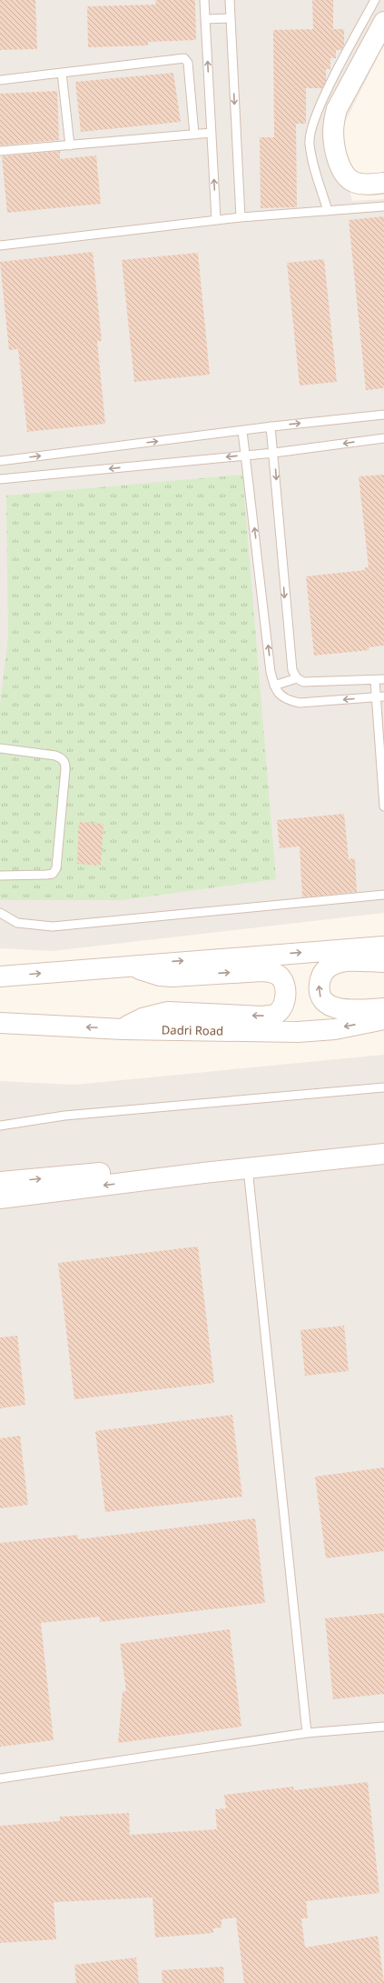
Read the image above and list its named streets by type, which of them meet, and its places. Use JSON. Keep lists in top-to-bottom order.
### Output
{
  "streets": {
    "main road": ["Dadri Road"]
  }
}
